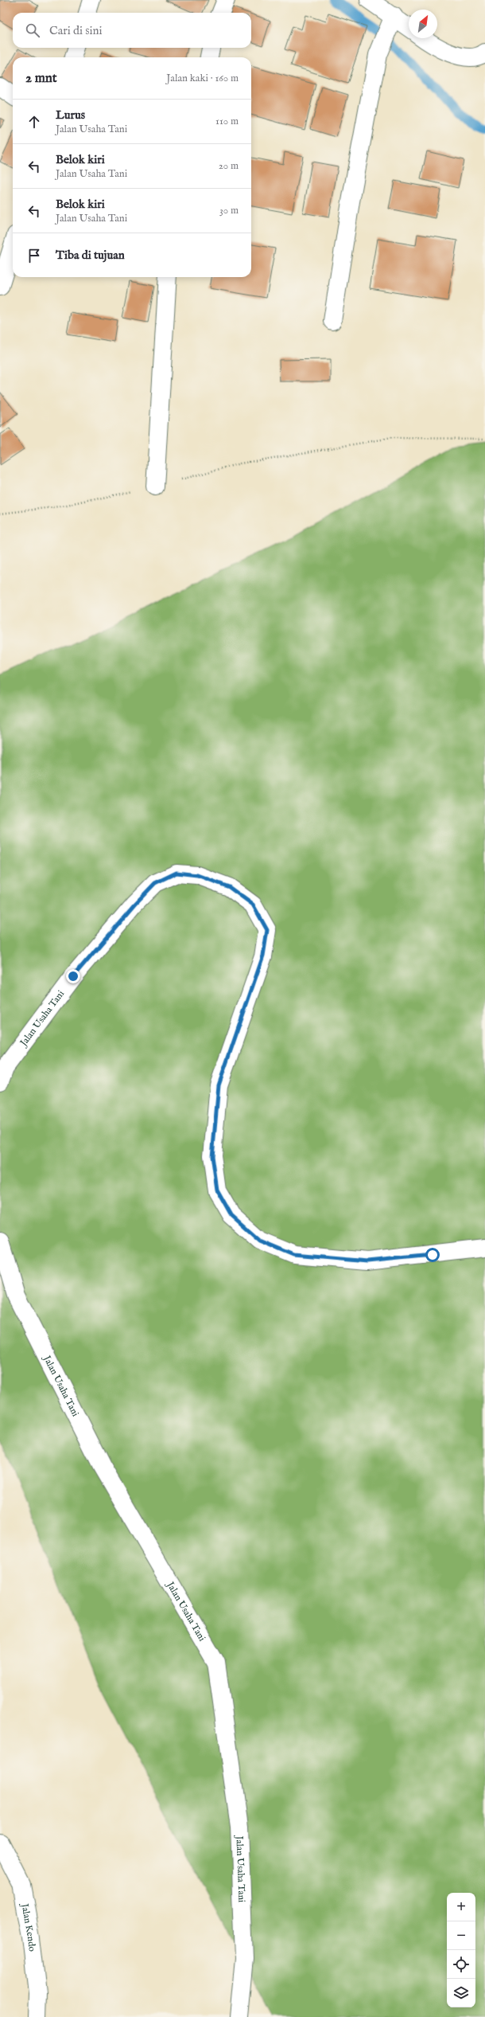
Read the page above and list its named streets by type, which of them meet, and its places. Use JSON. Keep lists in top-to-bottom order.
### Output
{
  "streets": {
    "street": ["Jalan Usaha Tani", "Jalan Kendo"]
  },
  "north": "top right",
  "page": {
    "search": "Cari di sini",
    "heading": ["2 mnt", "Jalan kaki · 160 m"],
    "list": [
      ["Lurus", "Jalan Usaha Tani", "110 m"],
      ["Belok kiri", "Jalan Usaha Tani", "20 m"],
      ["Belok kiri", "Jalan Usaha Tani", "30 m"],
      "Tiba di tujuan"
    ],
    "map_buttons": ["+", "−"]
  }
}
